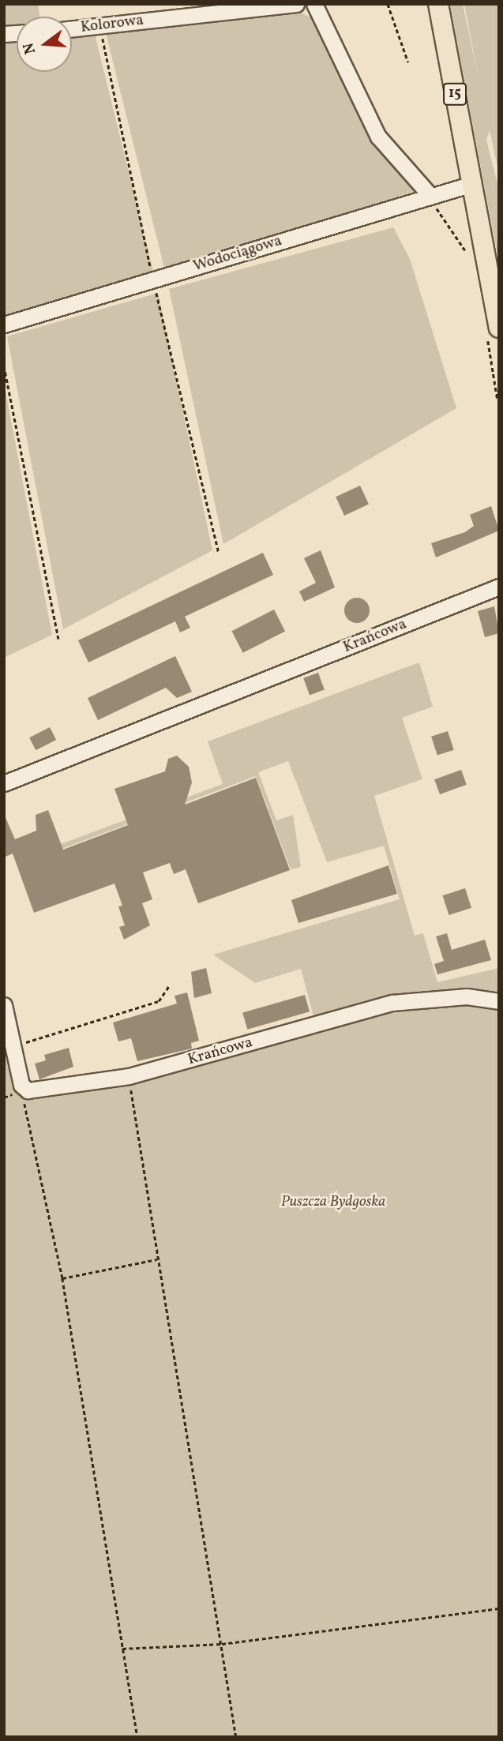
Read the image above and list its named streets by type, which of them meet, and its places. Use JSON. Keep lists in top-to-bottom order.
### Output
{
  "streets": {
    "main road": ["15"],
    "street": ["Kolorowa", "Wodociągowa", "Krańcowa"]
  },
  "crossings": [
    ["15", "Wodociągowa"]
  ],
  "parks": ["Puszcza Bydgoska"],
  "north": "left"
}
